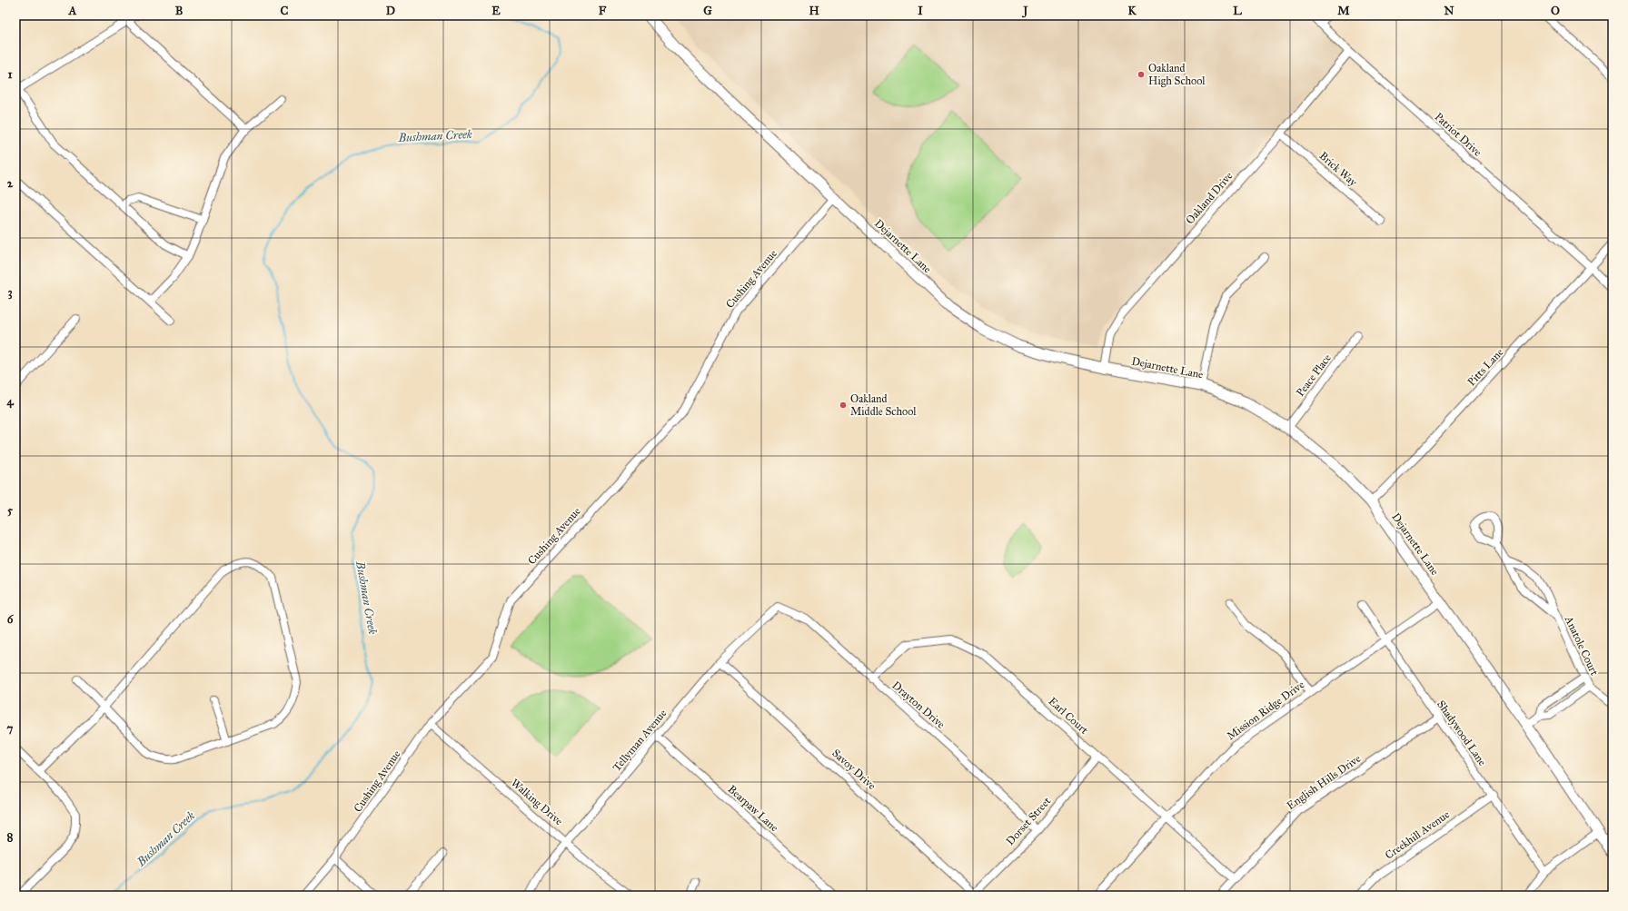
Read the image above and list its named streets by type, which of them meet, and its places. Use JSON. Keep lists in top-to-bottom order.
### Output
{
  "streets": {
    "main road": ["Dejarnette Lane"],
    "street": [
      "Patriot Drive",
      "Brick Way",
      "Oakland Drive",
      "Cushing Avenue",
      "Pitts Lane",
      "Peace Place",
      "Anatole Court",
      "Drayton Drive",
      "Mission Ridge Drive",
      "Earl Court",
      "Shadywood Lane",
      "Tellyman Avenue",
      "Savoy Drive",
      "English Hills Drive",
      "Walking Drive",
      "Bearpaw Lane",
      "Dorset Street",
      "Creekhill Avenue"
    ]
  },
  "crossings": [
    ["Patriot Drive", "Oakland Drive"],
    ["Patriot Drive", "Pitts Lane"],
    ["Brick Way", "Oakland Drive"],
    ["Oakland Drive", "Dejarnette Lane"],
    ["Dejarnette Lane", "Cushing Avenue"],
    ["Dejarnette Lane", "Pitts Lane"],
    ["Dejarnette Lane", "Peace Place"],
    ["Dejarnette Lane", "Anatole Court"],
    ["Dejarnette Lane", "Mission Ridge Drive"],
    ["Cushing Avenue", "Walking Drive"],
    ["Drayton Drive", "Earl Court"],
    ["Drayton Drive", "Tellyman Avenue"],
    ["Drayton Drive", "Dorset Street"],
    ["Mission Ridge Drive", "Earl Court"],
    ["Mission Ridge Drive", "Shadywood Lane"],
    ["Earl Court", "English Hills Drive"],
    ["Earl Court", "Dorset Street"],
    ["Shadywood Lane", "English Hills Drive"],
    ["Shadywood Lane", "Creekhill Avenue"],
    ["Tellyman Avenue", "Savoy Drive"],
    ["Tellyman Avenue", "Walking Drive"],
    ["Tellyman Avenue", "Bearpaw Lane"],
    ["Savoy Drive", "Dorset Street"]
  ],
  "water": ["Bushman Creek"],
  "places": ["Oakland High School", "Oakland Middle School"],
  "grid": {
    "columns": [
      "A",
      "B",
      "C",
      "D",
      "E",
      "F",
      "G",
      "H",
      "I",
      "J",
      "K",
      "L",
      "M",
      "N",
      "O"
    ],
    "rows": [
      "1",
      "2",
      "3",
      "4",
      "5",
      "6",
      "7",
      "8"
    ]
  }
}
